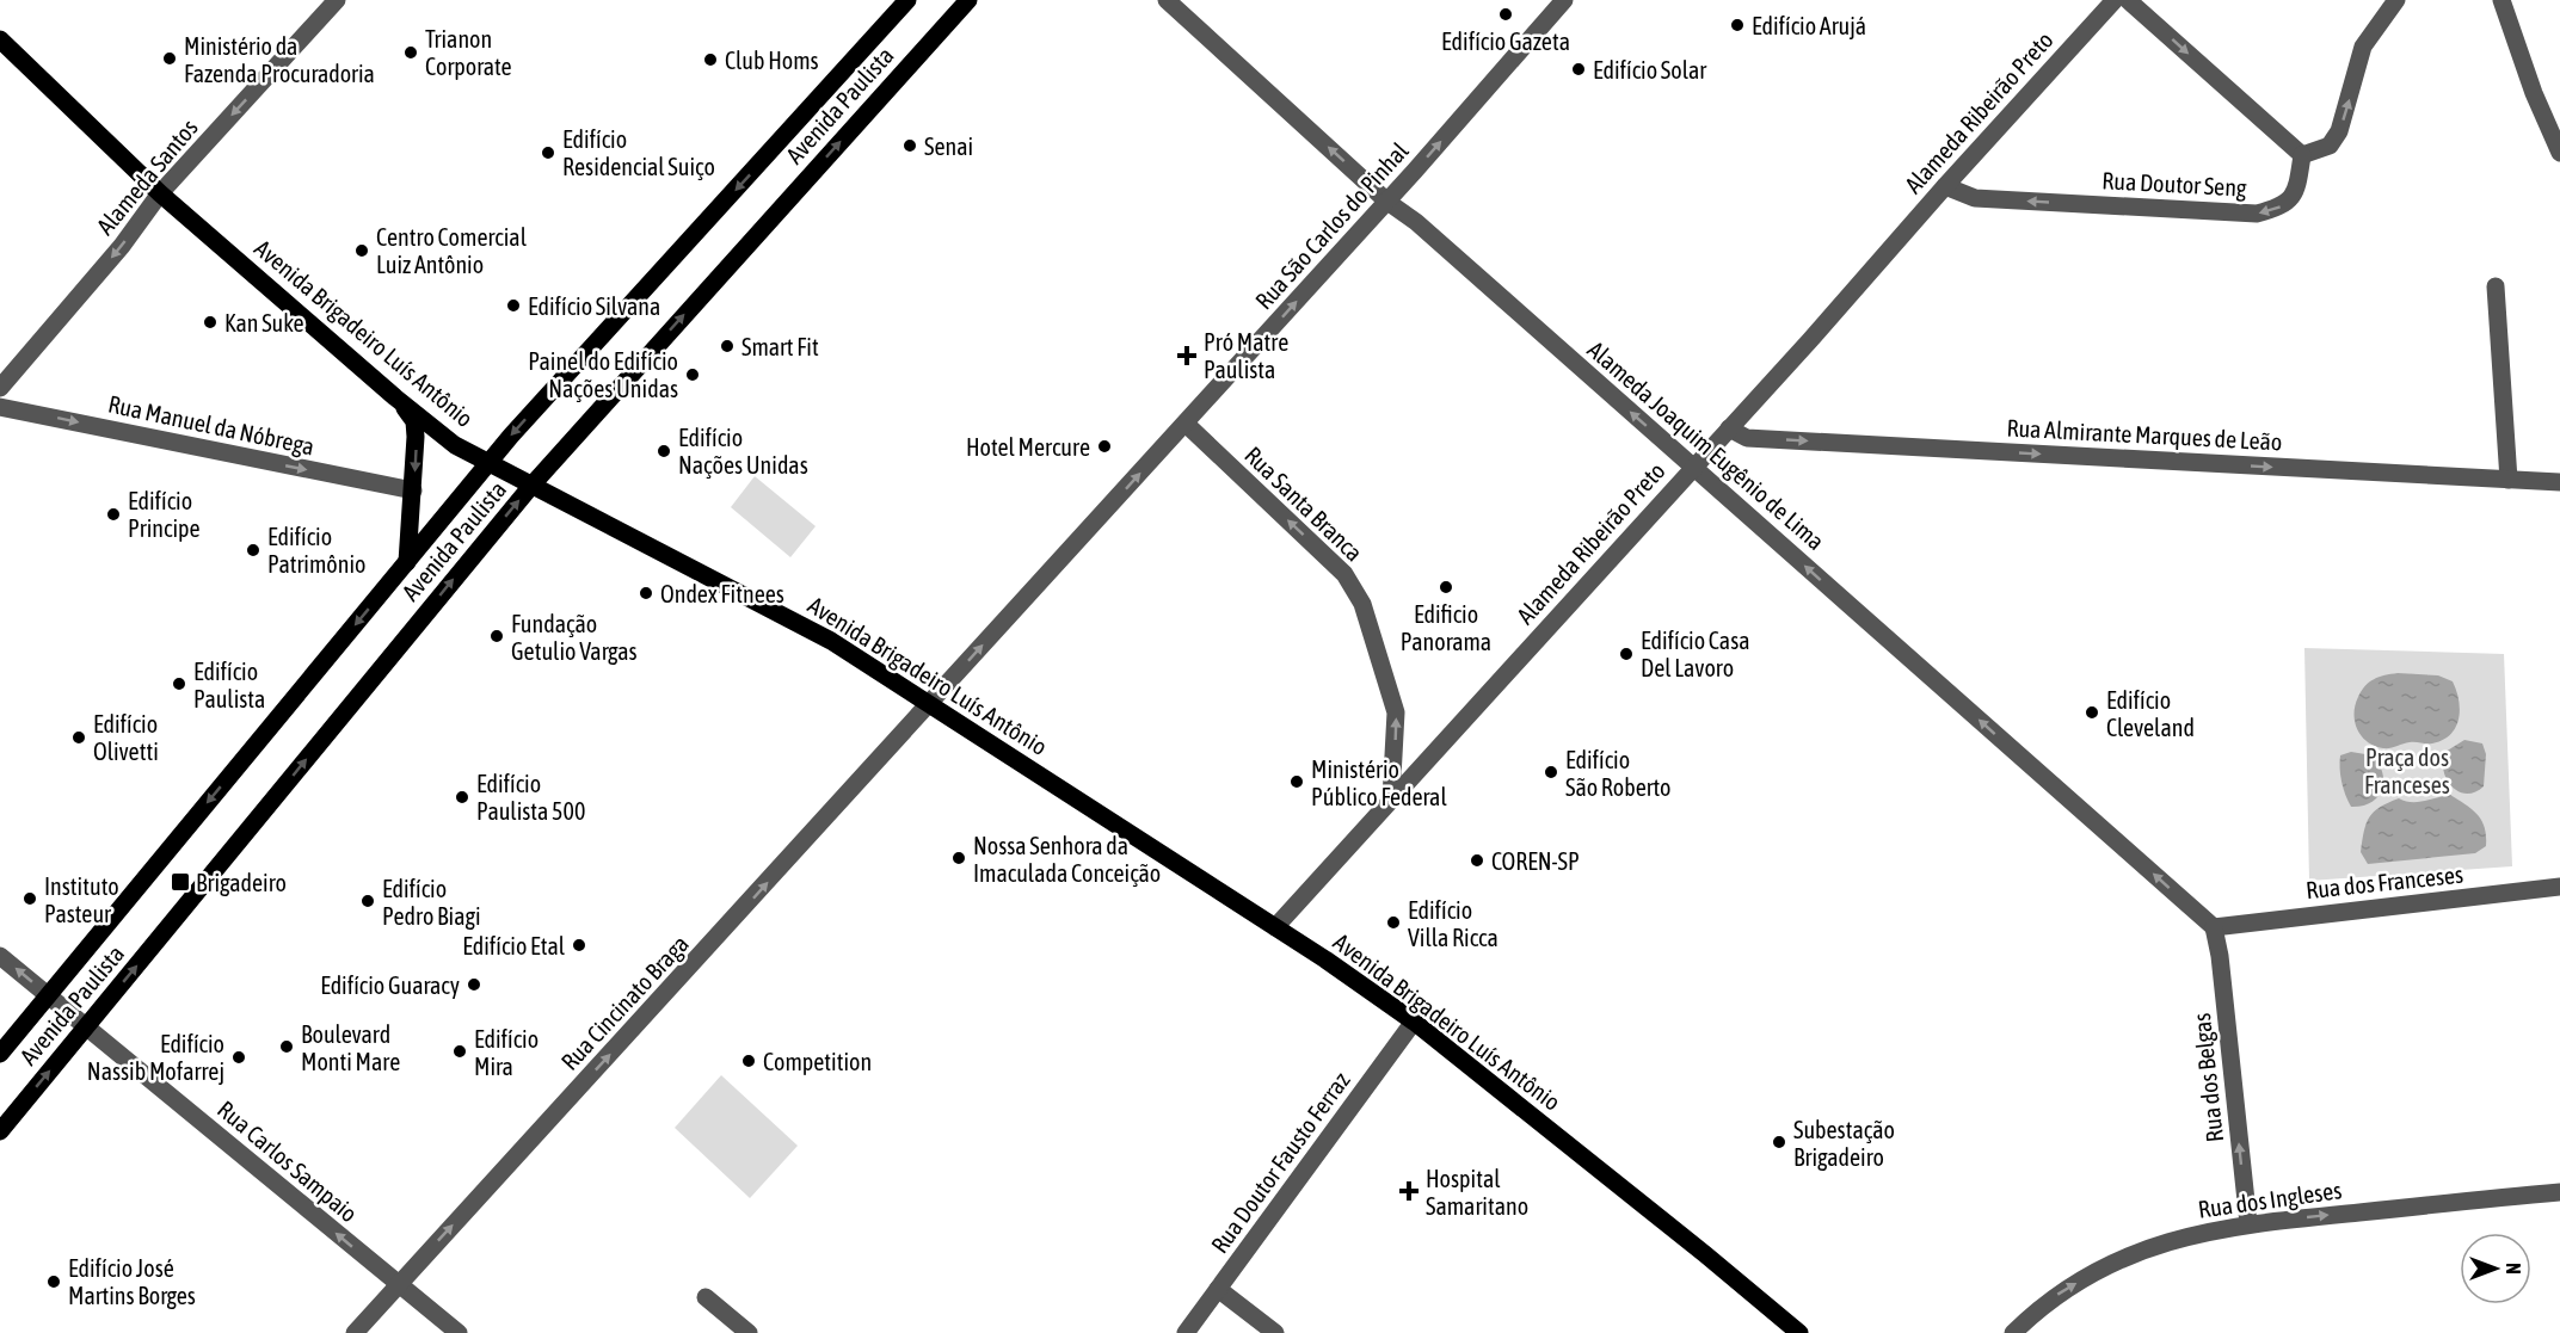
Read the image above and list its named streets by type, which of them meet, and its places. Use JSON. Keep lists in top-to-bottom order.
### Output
{
  "streets": {
    "main road": ["Avenida Paulista", "Avenida Brigadeiro Luís Antônio"],
    "street": [
      "Alameda Ribeirão Preto",
      "Alameda Santos",
      "Rua Doutor Seng",
      "Rua São Carlos do Pinhal",
      "Rua Manuel da Nóbrega",
      "Rua Almirante Marques de Leão",
      "Alameda Joaquim Eugênio de Lima",
      "Rua Santa Branca",
      "Rua dos Franceses",
      "Rua Cincinato Braga",
      "Rua dos Belgas",
      "Rua Carlos Sampaio",
      "Rua Doutor Fausto Ferraz",
      "Rua dos Ingleses"
    ]
  },
  "crossings": [
    ["Avenida Paulista", "Avenida Brigadeiro Luís Antônio"],
    ["Avenida Paulista", "Rua Carlos Sampaio"],
    ["Alameda Ribeirão Preto", "Rua Doutor Seng"],
    ["Alameda Ribeirão Preto", "Avenida Brigadeiro Luís Antônio"],
    ["Alameda Ribeirão Preto", "Rua Almirante Marques de Leão"],
    ["Alameda Ribeirão Preto", "Alameda Joaquim Eugênio de Lima"],
    ["Alameda Ribeirão Preto", "Rua Santa Branca"],
    ["Alameda Santos", "Avenida Brigadeiro Luís Antônio"],
    ["Rua São Carlos do Pinhal", "Avenida Brigadeiro Luís Antônio"],
    ["Rua São Carlos do Pinhal", "Alameda Joaquim Eugênio de Lima"],
    ["Rua São Carlos do Pinhal", "Rua Santa Branca"],
    ["Rua São Carlos do Pinhal", "Rua Cincinato Braga"],
    ["Avenida Brigadeiro Luís Antônio", "Rua Cincinato Braga"],
    ["Avenida Brigadeiro Luís Antônio", "Rua Doutor Fausto Ferraz"],
    ["Alameda Joaquim Eugênio de Lima", "Rua dos Franceses"],
    ["Alameda Joaquim Eugênio de Lima", "Rua dos Belgas"],
    ["Rua dos Franceses", "Rua dos Belgas"],
    ["Rua Cincinato Braga", "Rua Carlos Sampaio"],
    ["Rua dos Belgas", "Rua dos Ingleses"]
  ],
  "one_way": [
    "Alameda Santos",
    "Rua Doutor Seng",
    "Rua São Carlos do Pinhal",
    "Rua Manuel da Nóbrega",
    "Rua Almirante Marques de Leão",
    "Alameda Joaquim Eugênio de Lima",
    "Rua Santa Branca",
    "Rua Cincinato Braga",
    "Rua dos Belgas",
    "Rua Carlos Sampaio",
    "Rua dos Ingleses"
  ],
  "parks": ["Praça dos Franceses"],
  "places": {
    "other": [
      "Edifício Gazeta",
      "Edifício Arujá",
      "Trianon Corporate",
      "Ministério da Fazenda Procuradoria",
      "Club Homs",
      "Edifício Solar",
      "Senai",
      "Edifício Residencial Suiço",
      "Centro Comercial Luiz Antônio",
      "Edifício Silvana",
      "Kan Suke",
      "Smart Fit",
      "Painel do Edifício Nações Unidas",
      "Hotel Mercure",
      "Edifício Nações Unidas",
      "Edifício Principe",
      "Edifício Patrimônio",
      "Edificio Panorama",
      "Ondex Fitnees",
      "Fundação Getulio Vargas",
      "Edifício Casa Del Lavoro",
      "Edifício Paulista",
      "Edifício Cleveland",
      "Edifício Olivetti",
      "Edifício São Roberto",
      "Ministério Público Federal",
      "Edifício Paulista 500",
      "Nossa Senhora da Imaculada Conceição",
      "COREN-SP",
      "Instituto Pasteur",
      "Edifício Pedro Biagi",
      "Edifício Villa Ricca",
      "Edifício Etal",
      "Edifício Guaracy",
      "Boulevard Monti Mare",
      "Edifício Mira",
      "Edifício Nassib Mofarrej",
      "Competition",
      "Subestação Brigadeiro",
      "Edifício José Martins Borges"
    ],
    "health": ["Pró Matre Paulista", "Hospital Samaritano"],
    "transit": ["Brigadeiro"]
  },
  "north": "right"
}
